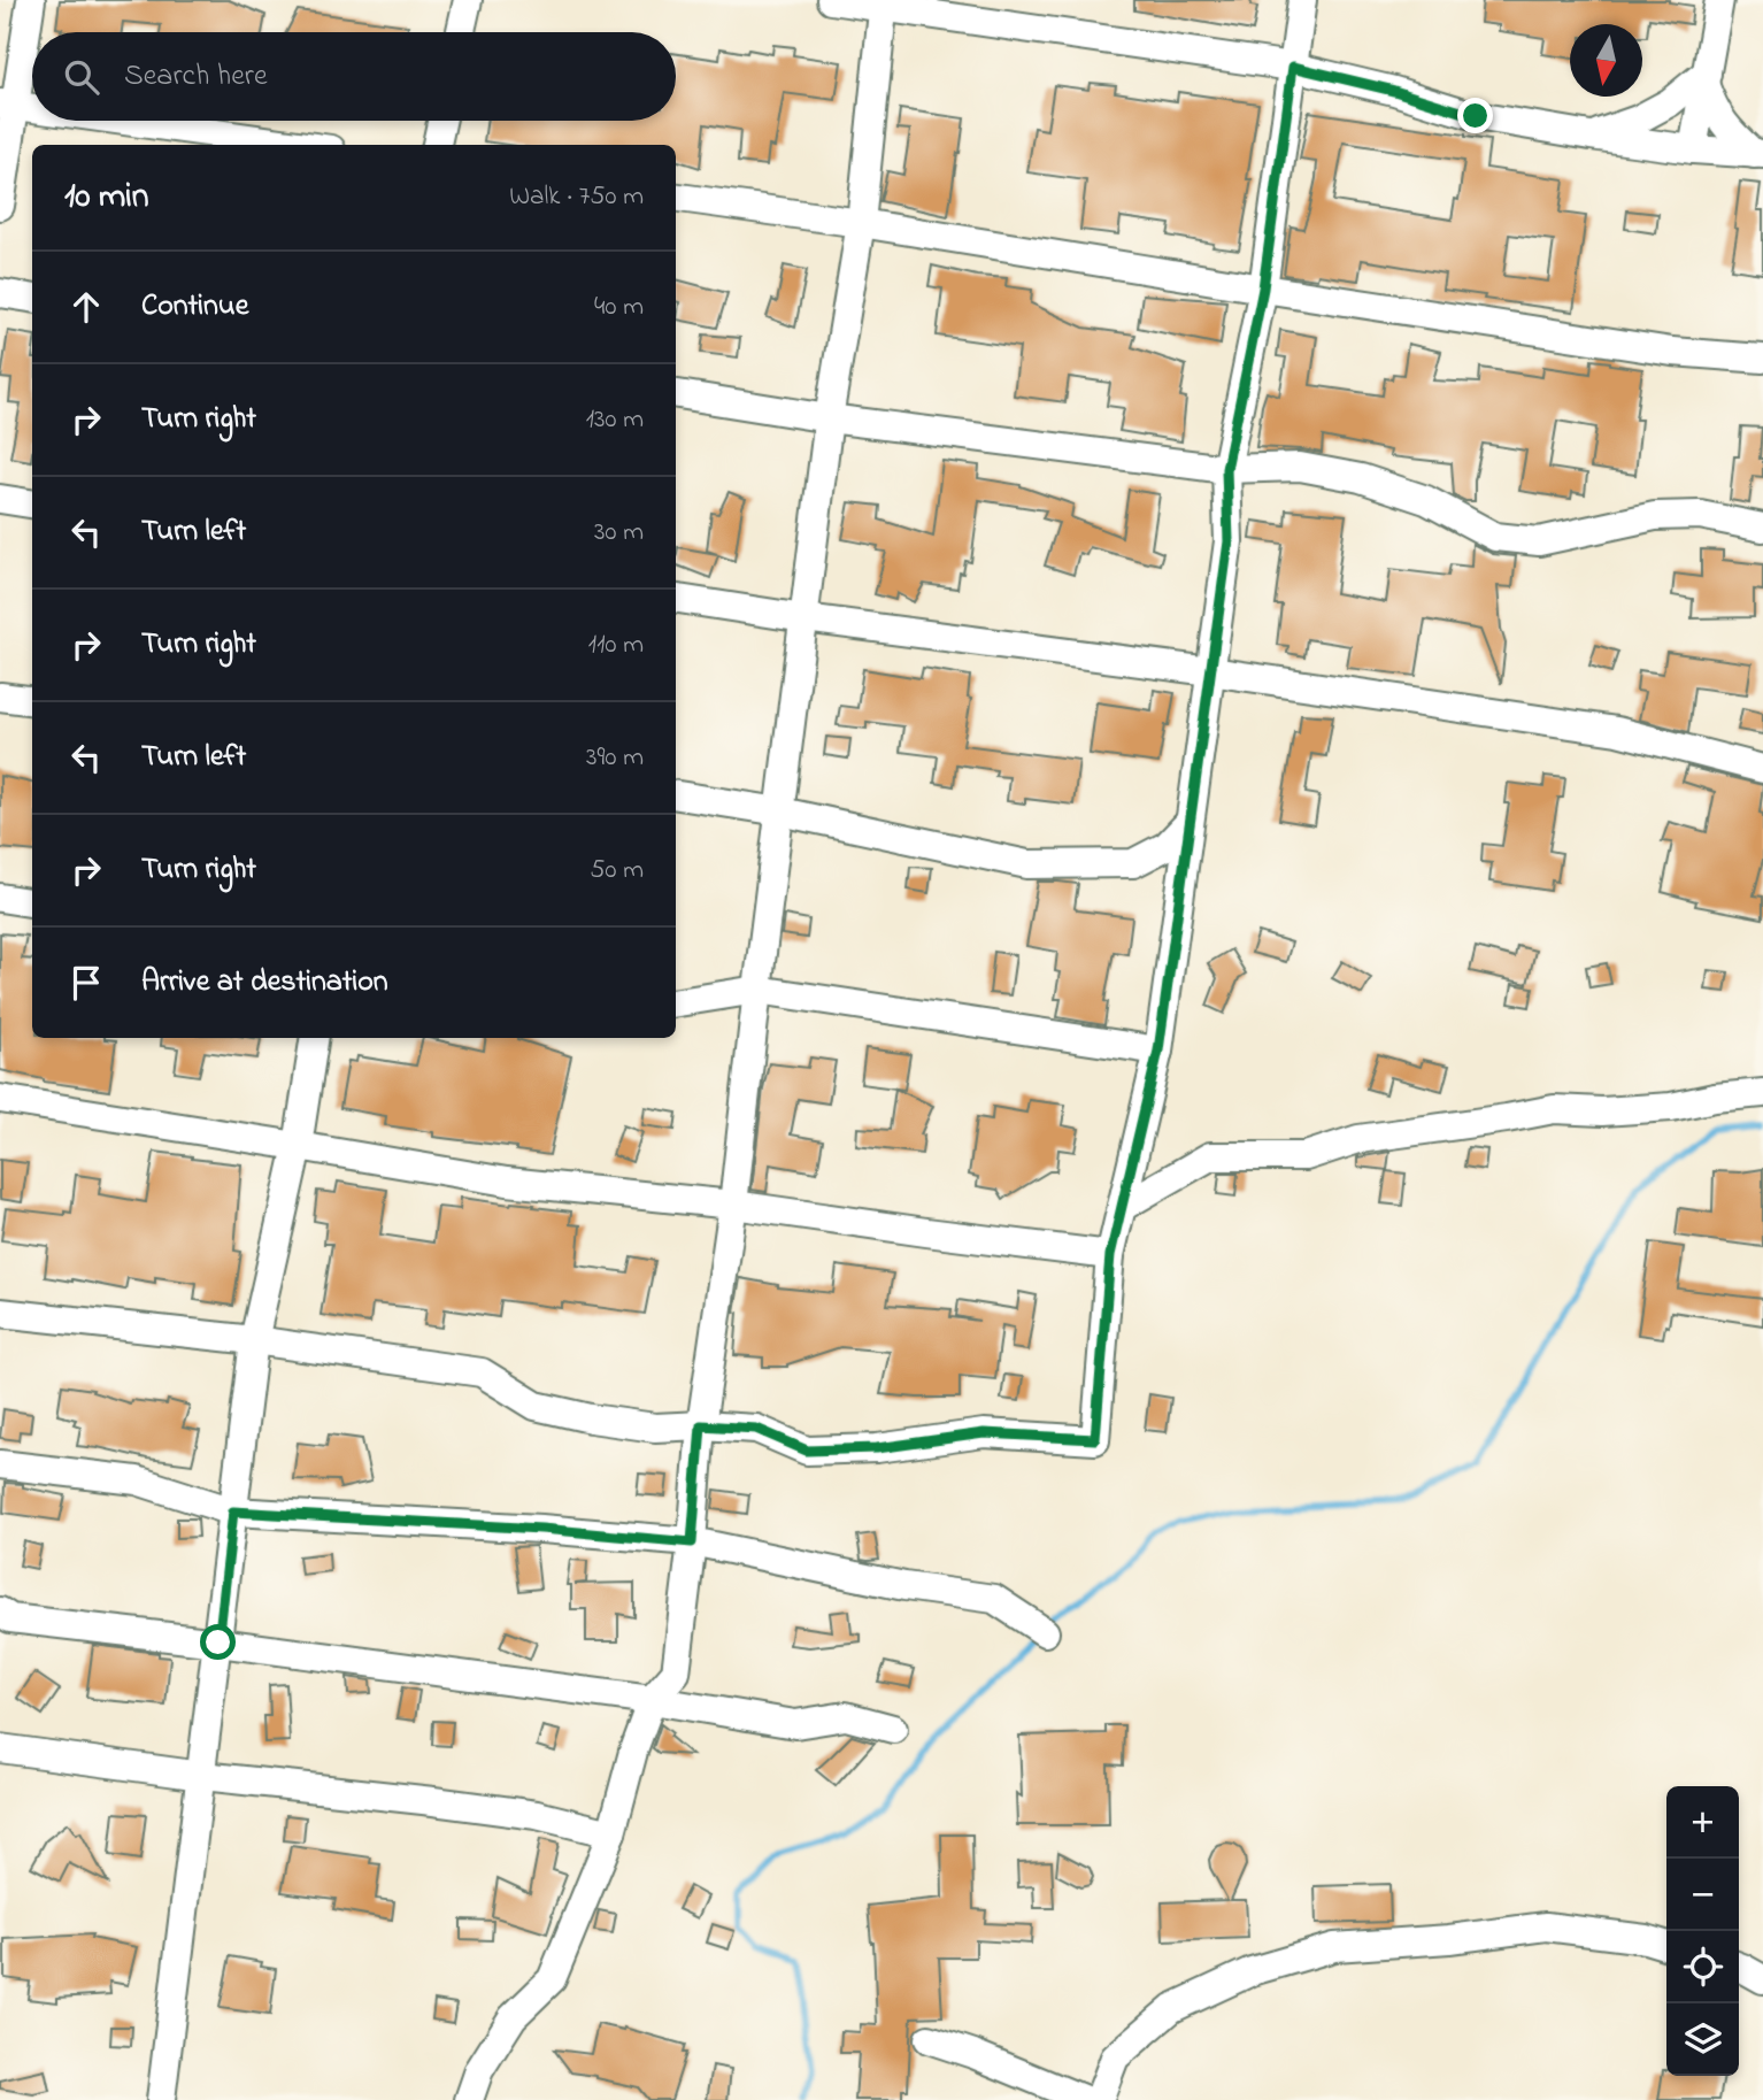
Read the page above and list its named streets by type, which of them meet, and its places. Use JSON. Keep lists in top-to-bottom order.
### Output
{
  "north": "bottom",
  "page": {
    "search": "Search here",
    "heading": ["10 min", "Walk · 750 m"],
    "list": [
      ["Continue", "40 m"],
      ["Turn right", "130 m"],
      ["Turn left", "30 m"],
      ["Turn right", "110 m"],
      ["Turn left", "390 m"],
      ["Turn right", "50 m"],
      "Arrive at destination"
    ],
    "map_buttons": ["+", "−"]
  }
}
